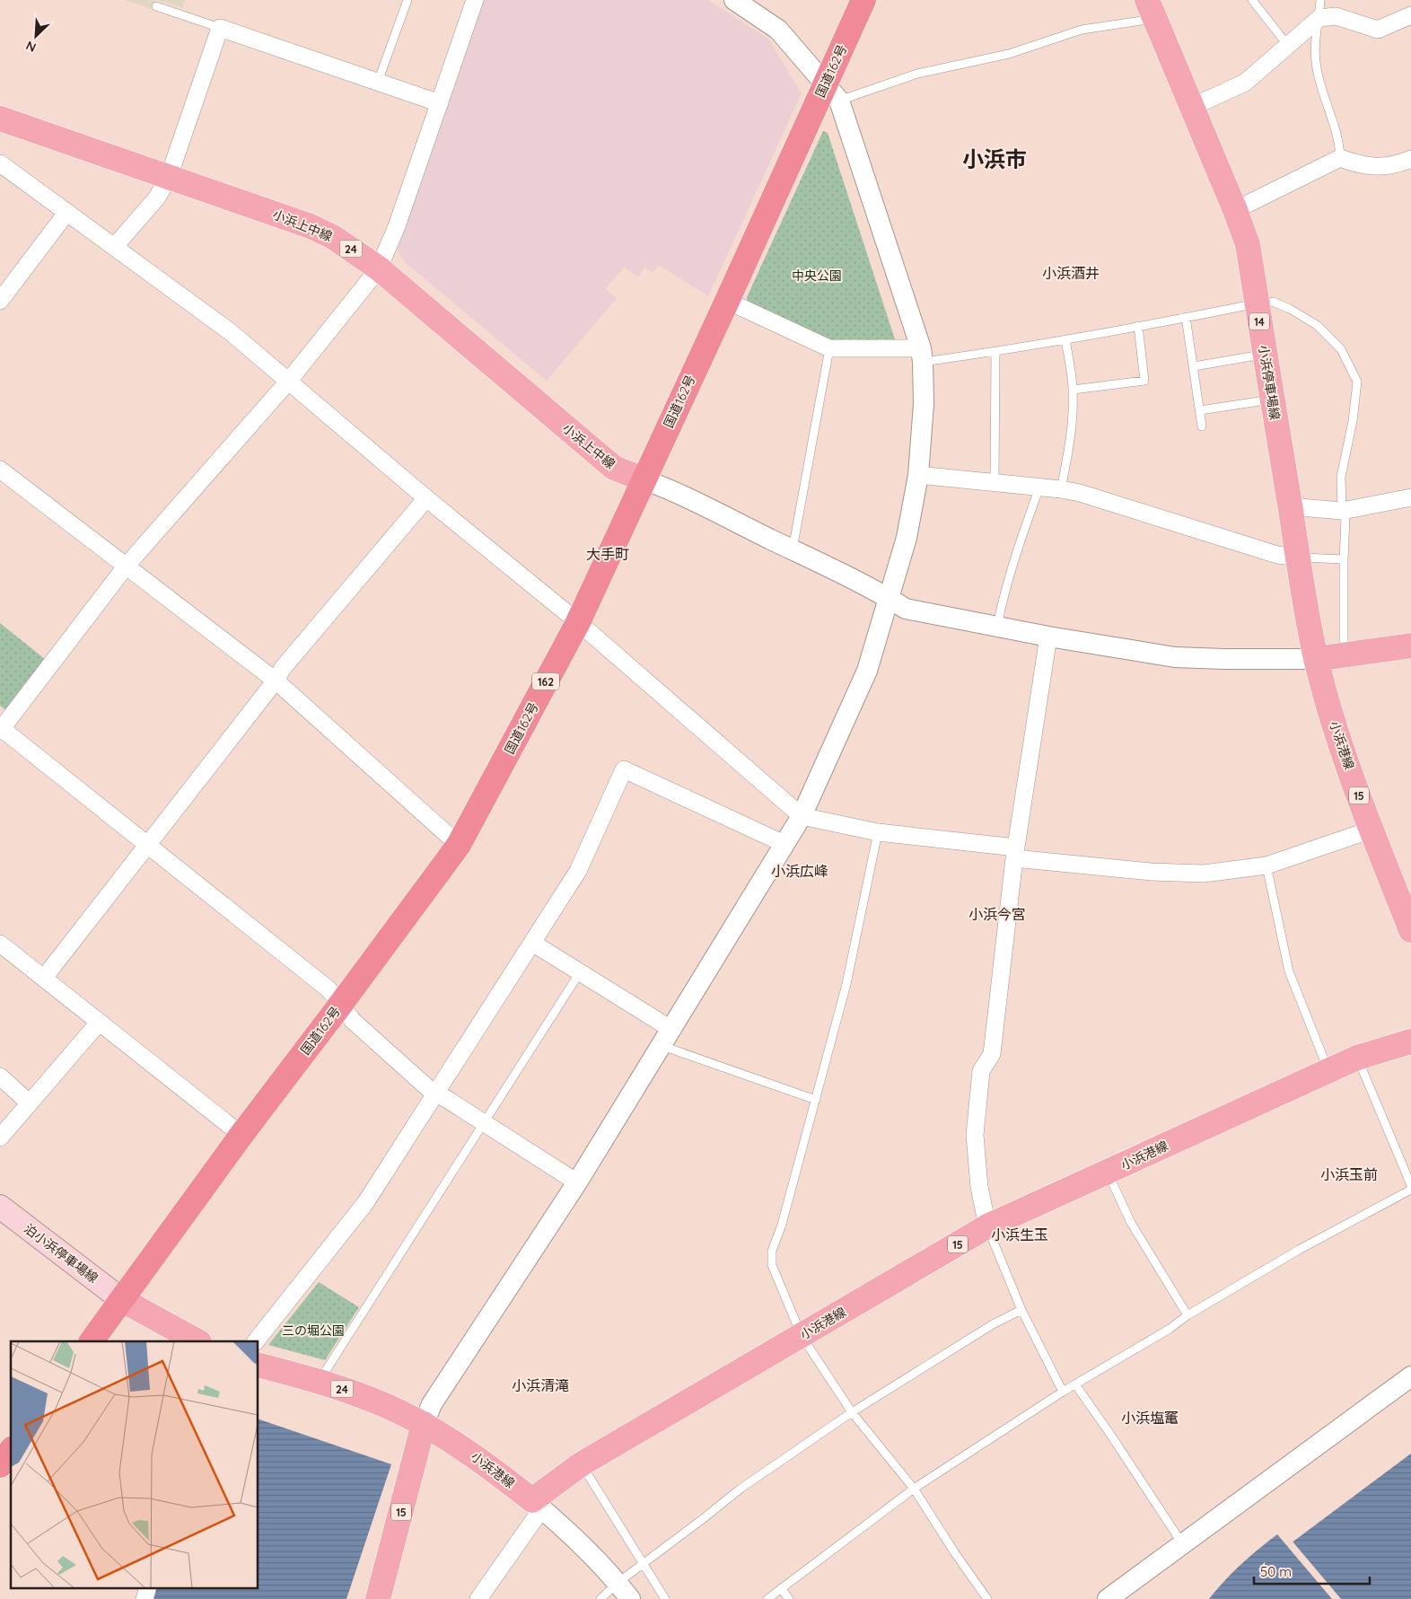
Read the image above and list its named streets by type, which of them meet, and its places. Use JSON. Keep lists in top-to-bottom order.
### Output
{
  "streets": {
    "highway": ["国道162号", "162"],
    "main road": [
      "小浜上中線",
      "24",
      "14",
      "小浜停車場線",
      "小浜港線",
      "15",
      "泊小浜停車場線"
    ]
  },
  "crossings": [
    ["国道162号", "小浜上中線"],
    ["国道162号", "泊小浜停車場線"],
    ["24", "小浜港線"],
    ["24", "15"],
    ["小浜停車場線", "小浜港線"],
    ["小浜港線", "15"]
  ],
  "districts": [
    "小浜市",
    "小浜酒井",
    "大手町",
    "小浜広峰",
    "小浜今宮",
    "小浜玉前",
    "小浜生玉",
    "小浜清滝",
    "小浜塩竃"
  ],
  "parks": ["中央公園", "三の堀公園"],
  "scale_bar": "50 m",
  "north": "bottom left"
}
